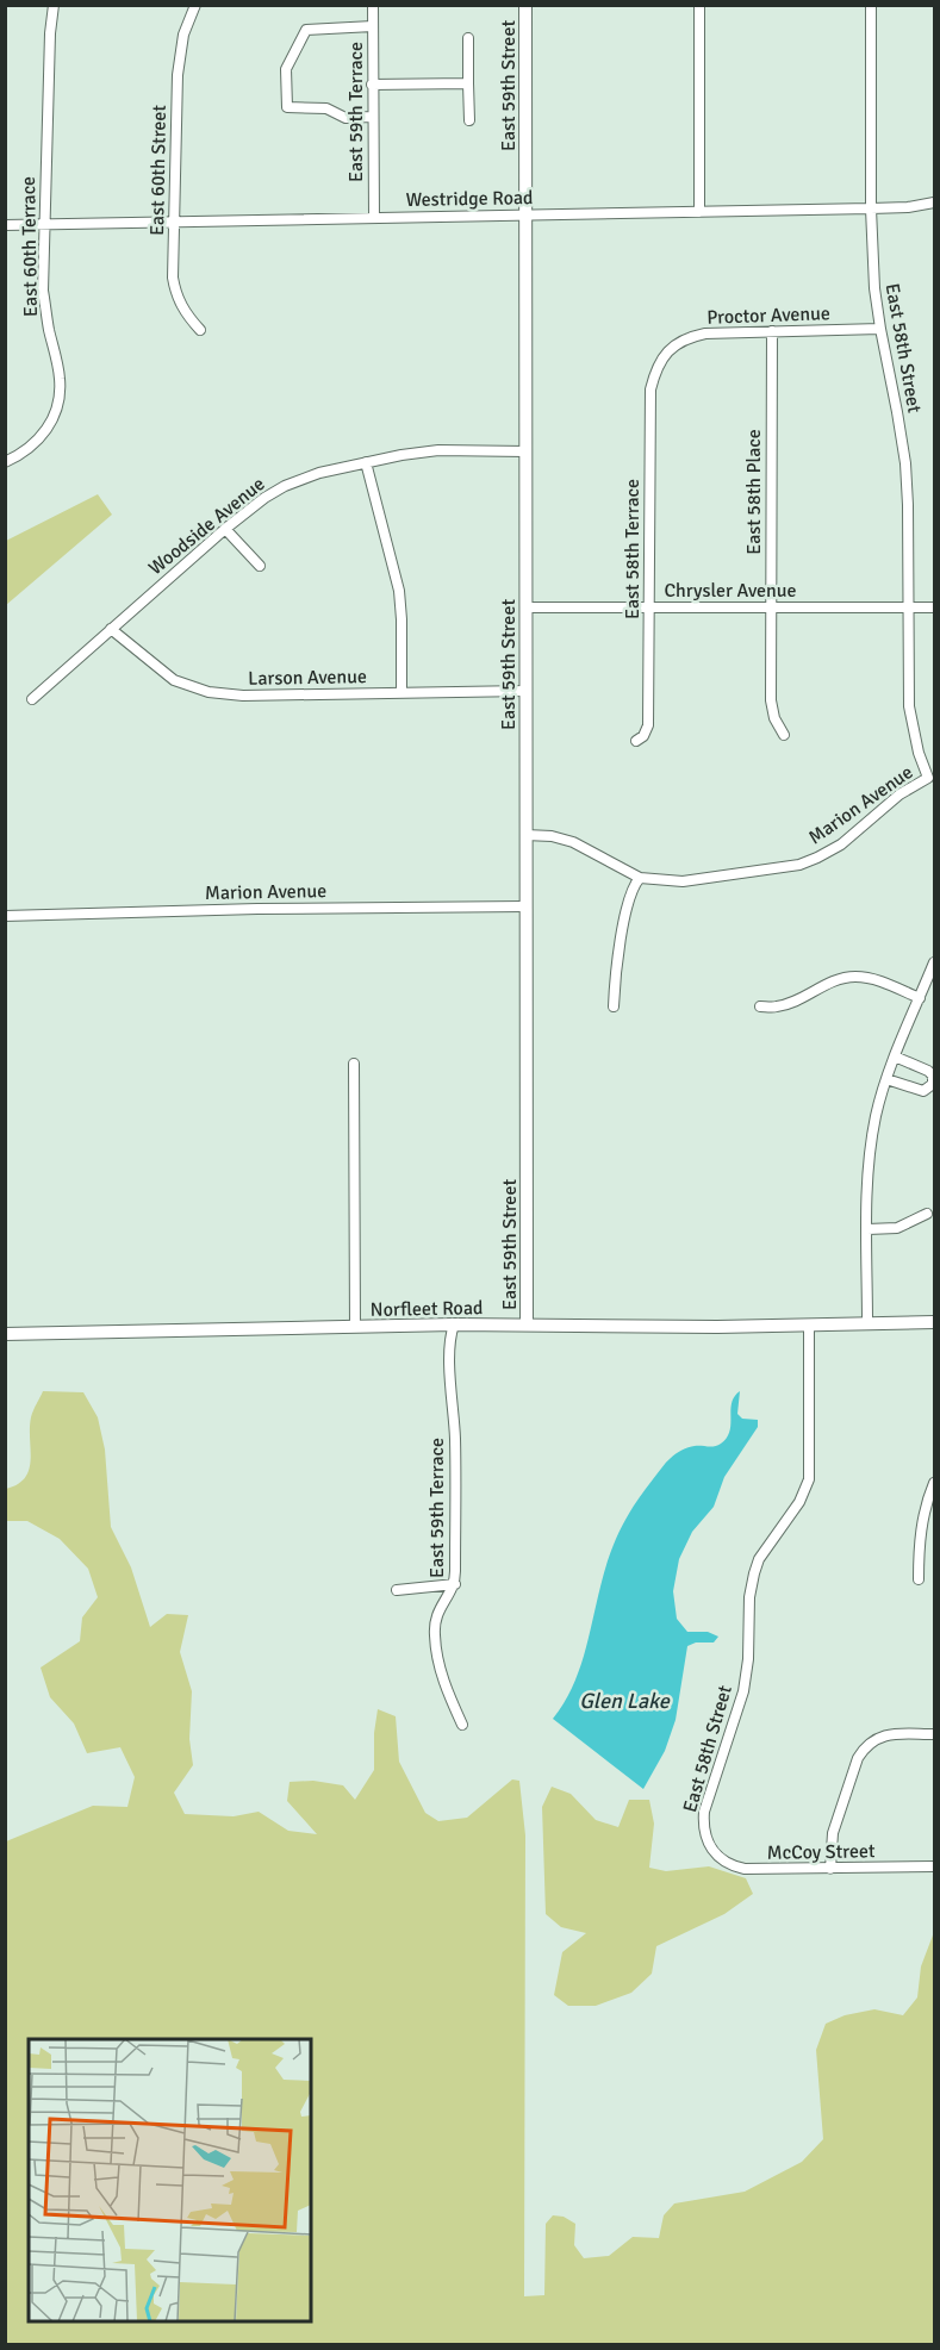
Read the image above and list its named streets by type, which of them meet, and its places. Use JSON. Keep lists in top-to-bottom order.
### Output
{
  "streets": {
    "street": [
      "East 59th Street",
      "East 59th Terrace",
      "East 60th Street",
      "Westridge Road",
      "East 60th Terrace",
      "Proctor Avenue",
      "East 58th Street",
      "East 58th Place",
      "Woodside Avenue",
      "East 58th Terrace",
      "Chrysler Avenue",
      "Larson Avenue",
      "Marion Avenue",
      "Norfleet Road",
      "McCoy Street"
    ]
  },
  "crossings": [
    ["East 59th Street", "Westridge Road"],
    ["East 59th Street", "Woodside Avenue"],
    ["East 59th Street", "Chrysler Avenue"],
    ["East 59th Street", "Larson Avenue"],
    ["East 59th Street", "Marion Avenue"],
    ["East 59th Street", "Norfleet Road"],
    ["East 59th Terrace", "Westridge Road"],
    ["East 59th Terrace", "Norfleet Road"],
    ["East 60th Street", "Westridge Road"],
    ["Westridge Road", "East 60th Terrace"],
    ["Westridge Road", "East 58th Street"],
    ["Proctor Avenue", "East 58th Street"],
    ["Proctor Avenue", "East 58th Place"],
    ["Proctor Avenue", "East 58th Terrace"],
    ["East 58th Street", "Chrysler Avenue"],
    ["East 58th Street", "Marion Avenue"],
    ["East 58th Street", "Norfleet Road"],
    ["East 58th Street", "McCoy Street"],
    ["East 58th Place", "Chrysler Avenue"],
    ["Woodside Avenue", "Larson Avenue"],
    ["East 58th Terrace", "Chrysler Avenue"]
  ],
  "water": ["Glen Lake"]
}
